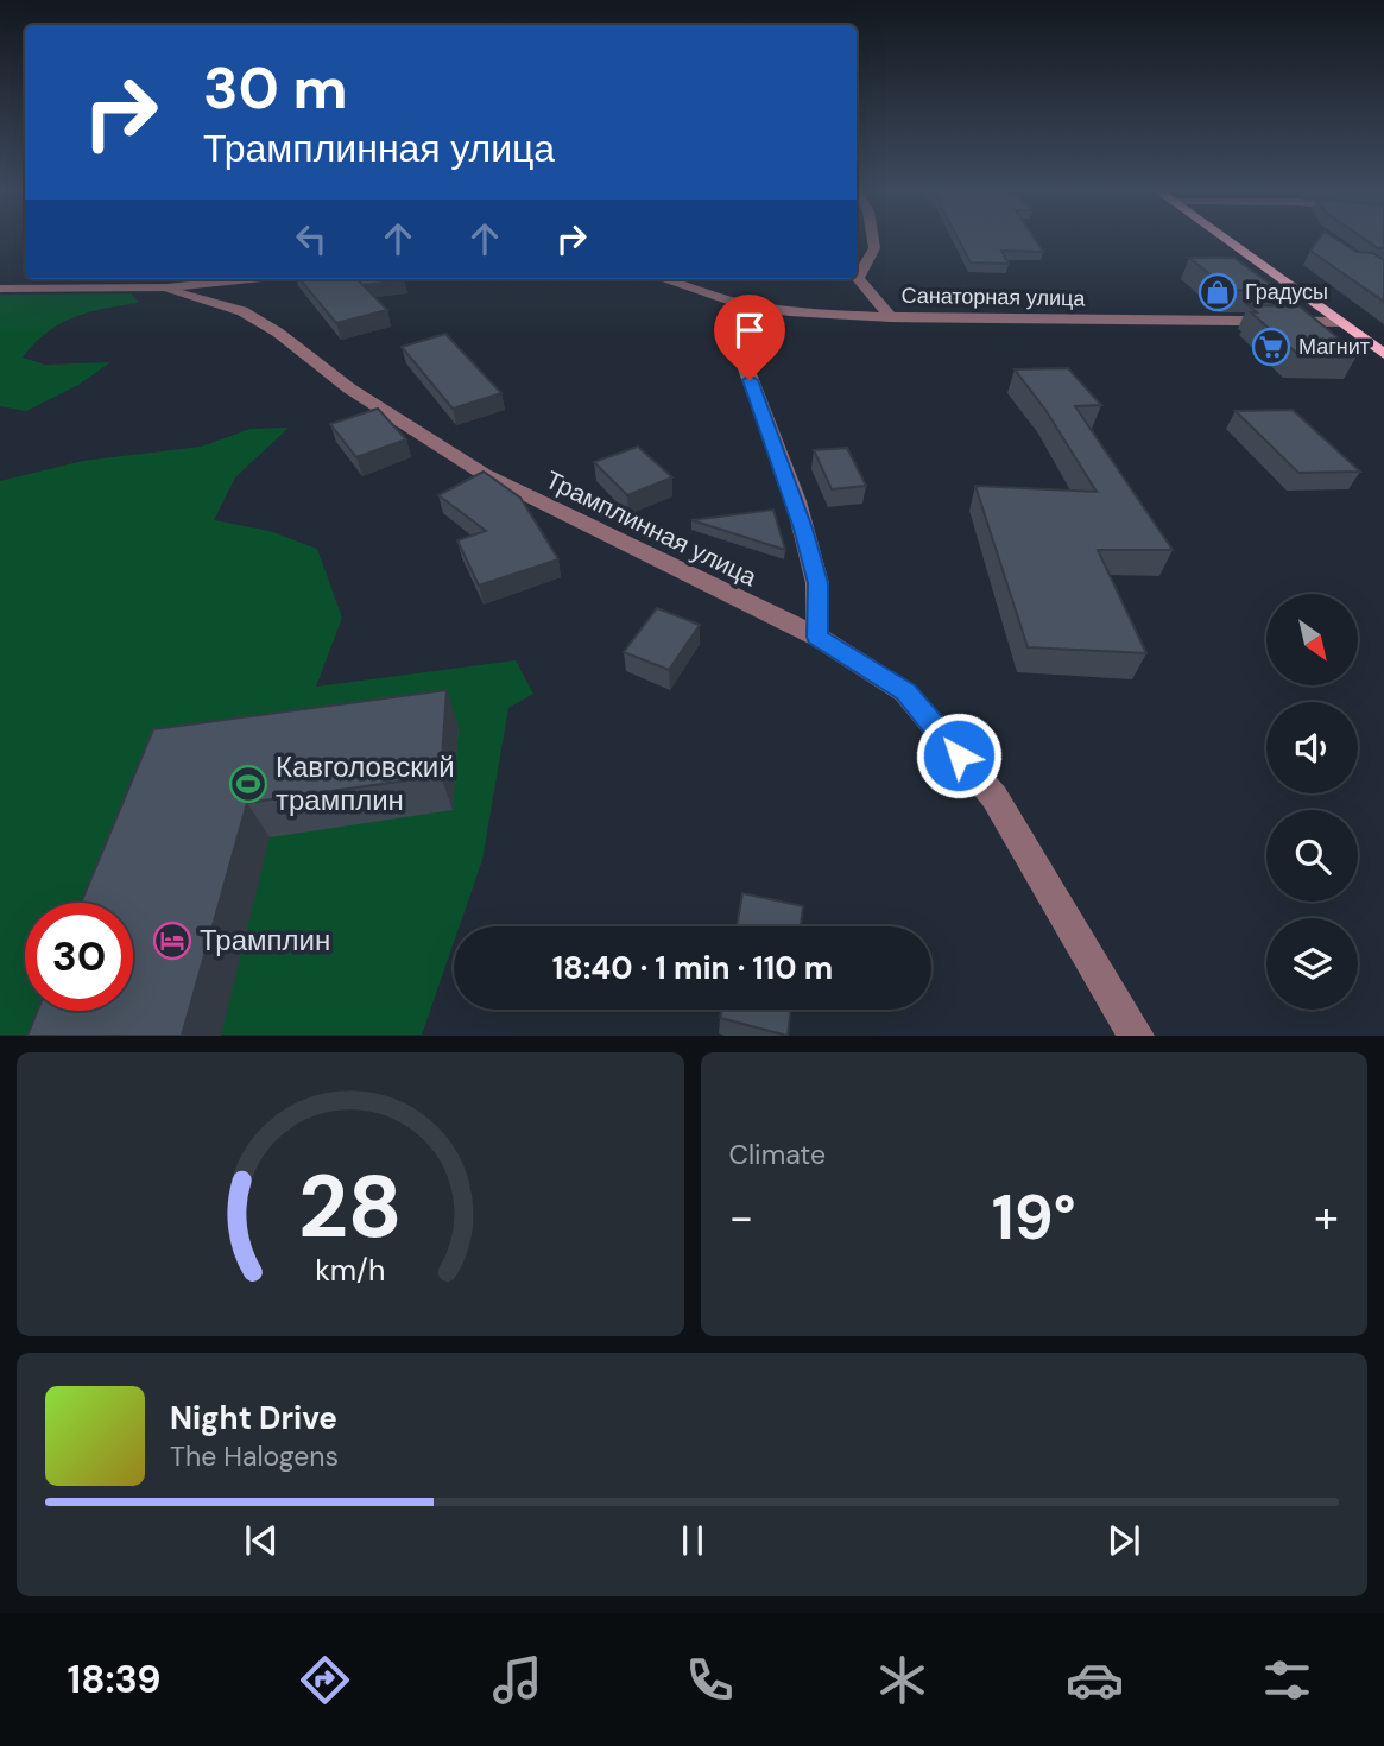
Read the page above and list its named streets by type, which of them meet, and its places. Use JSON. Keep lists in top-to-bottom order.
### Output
{
  "streets": {
    "street": ["Санаторная улица", "Трамплинная улица"]
  },
  "places": {
    "shop": ["Градусы"],
    "supermarket": ["Магнит"],
    "sports": ["Кавголовский трамплин"],
    "hotel": ["Трамплин"]
  },
  "north": "bottom right",
  "page": {
    "turn": ["30 m", "Трамплинная улица"],
    "limit": "30",
    "trip": "18:40 · 1 min · 110 m",
    "tile": "Climate",
    "heat": ["−", "19°", "+"],
    "song": ["Night Drive", "The Halogens"],
    "tabs": "18:39",
    "gauge": ["28", "km/h"]
  }
}
